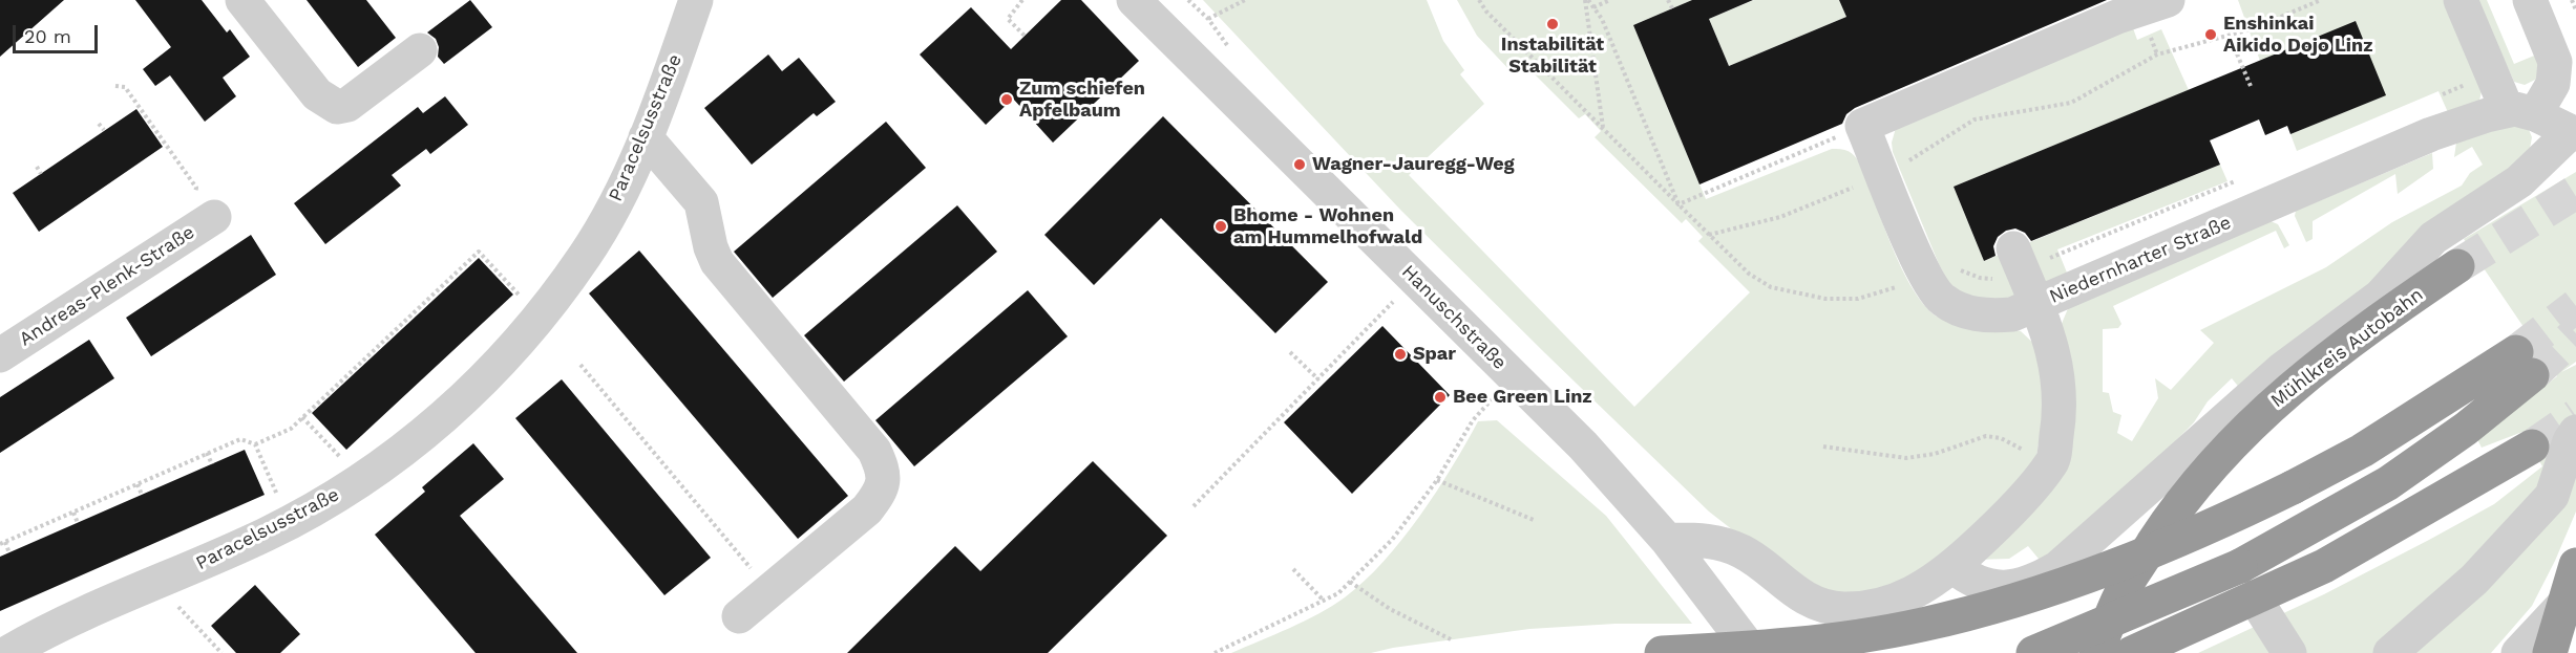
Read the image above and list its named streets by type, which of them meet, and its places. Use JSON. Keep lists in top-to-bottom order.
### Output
{
  "streets": {
    "highway": ["Mühlkreis Autobahn"],
    "street": [
      "Paracelsusstraße",
      "Niedernharter Straße",
      "Andreas-Plenk-Straße",
      "Hanuschstraße"
    ]
  },
  "places": [
    "Instabilität Stabilität",
    "Enshinkai Aikido Dojo Linz",
    "Zum schiefen Apfelbaum",
    "Wagner-Jauregg-Weg",
    "Bhome - Wohnen am Hummelhofwald",
    "Spar",
    "Bee Green Linz"
  ],
  "scale_bar": "20 m"
}
